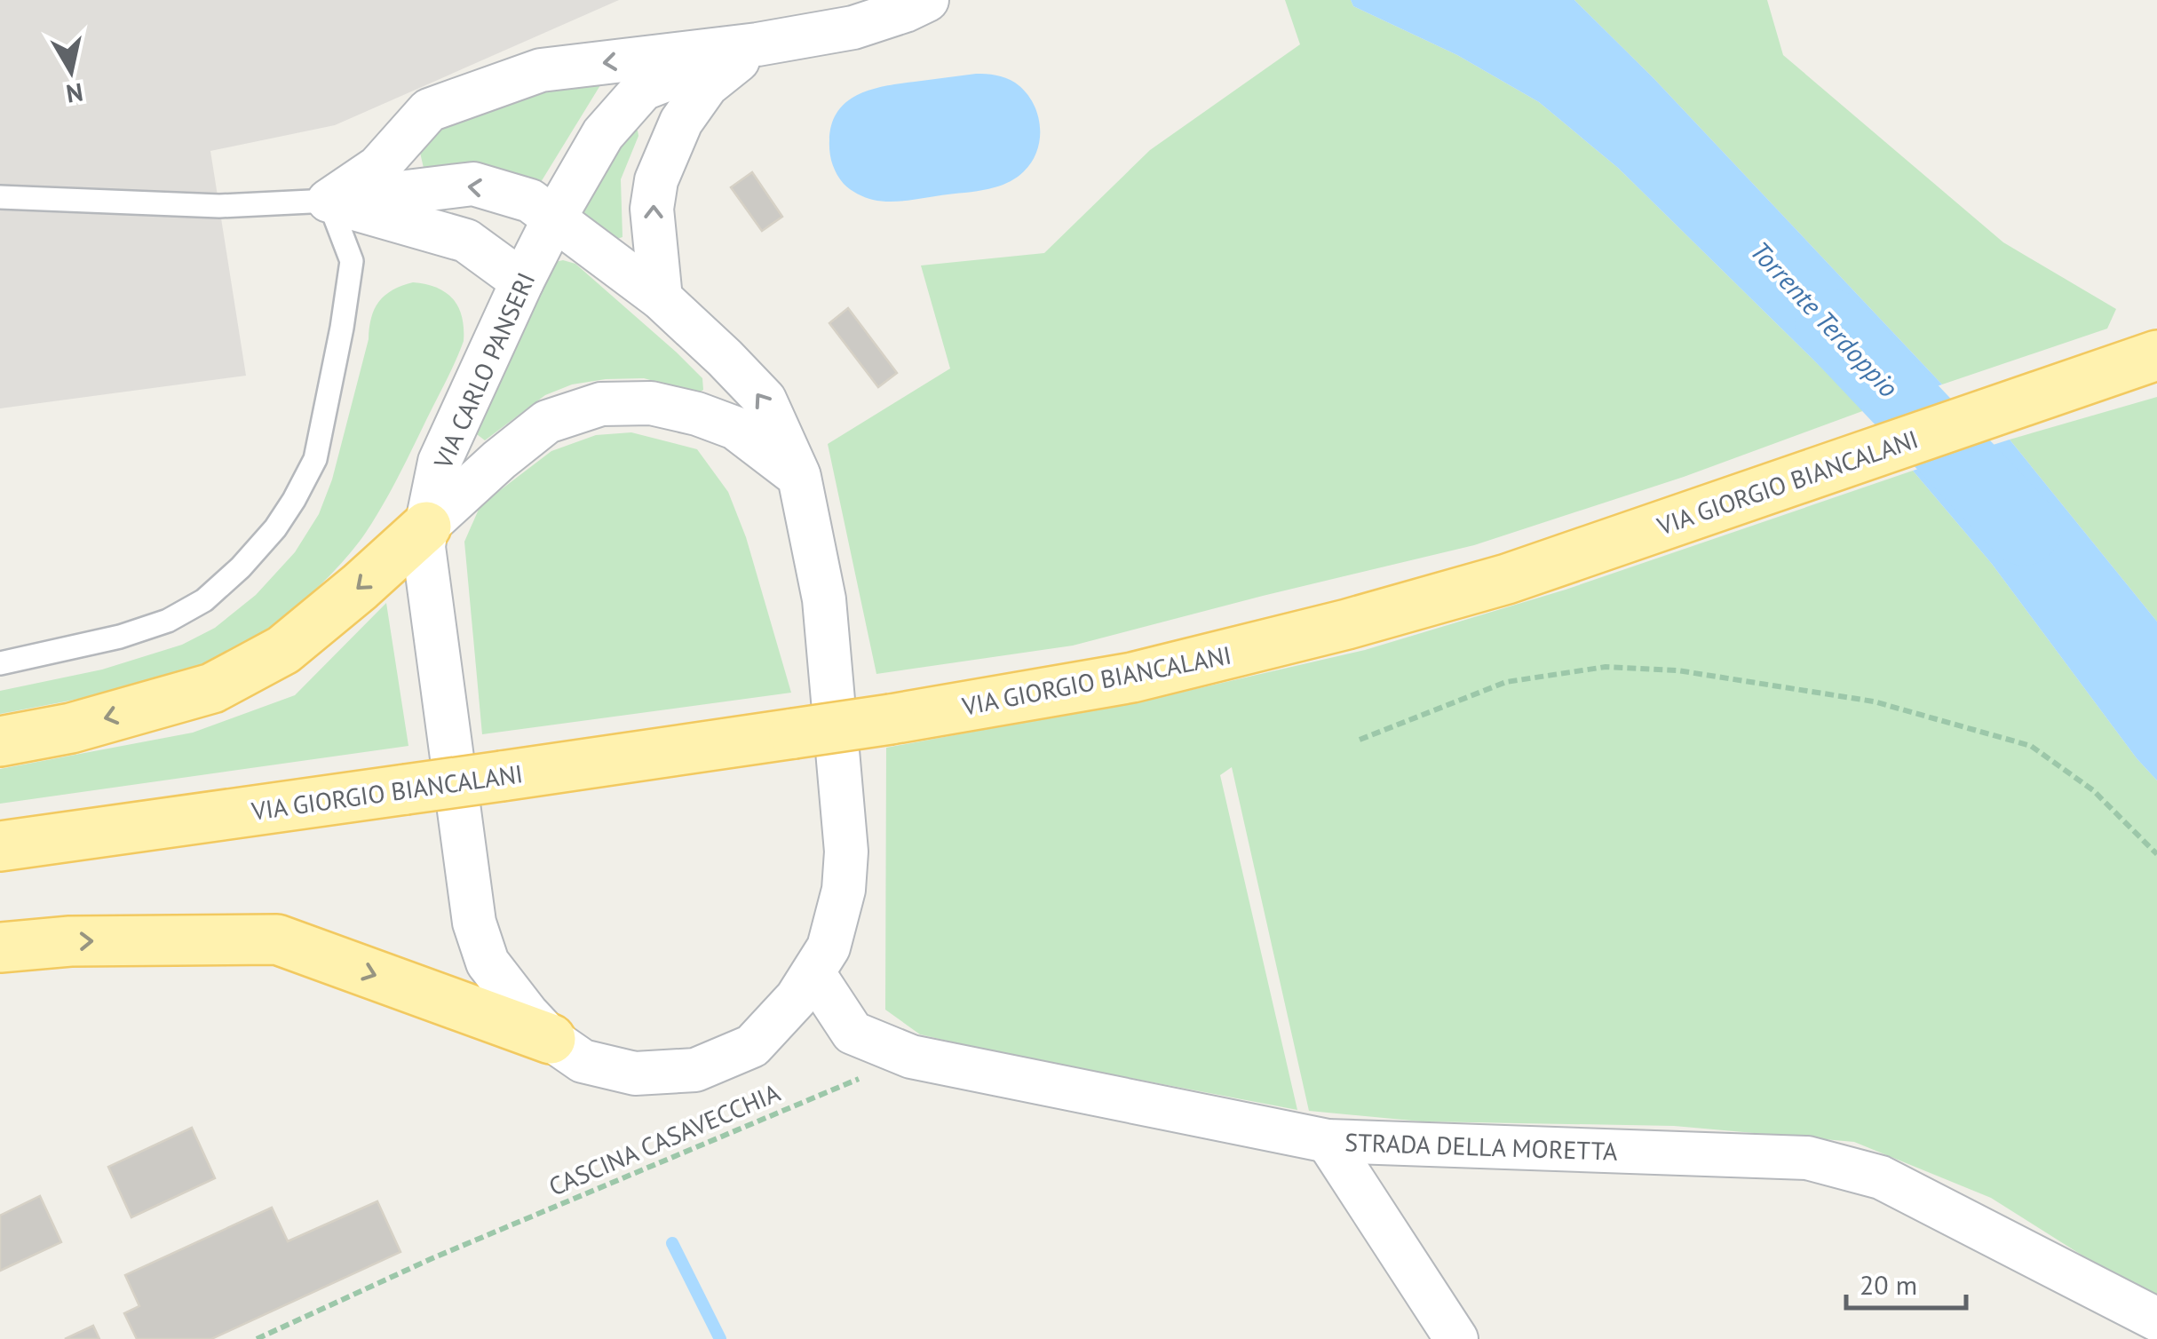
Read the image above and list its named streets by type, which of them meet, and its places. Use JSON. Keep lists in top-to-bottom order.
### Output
{
  "streets": {
    "main road": ["VIA GIORGIO BIANCALANI"],
    "street": ["VIA CARLO PANSERI", "STRADA DELLA MORETTA"],
    "path": ["CASCINA CASAVECCHIA"]
  },
  "crossings": [
    ["VIA CARLO PANSERI", "STRADA DELLA MORETTA"],
    ["CASCINA CASAVECCHIA", "STRADA DELLA MORETTA"]
  ],
  "water": ["Torrente Terdoppio"],
  "scale_bar": "20 m",
  "north": "bottom"
}
